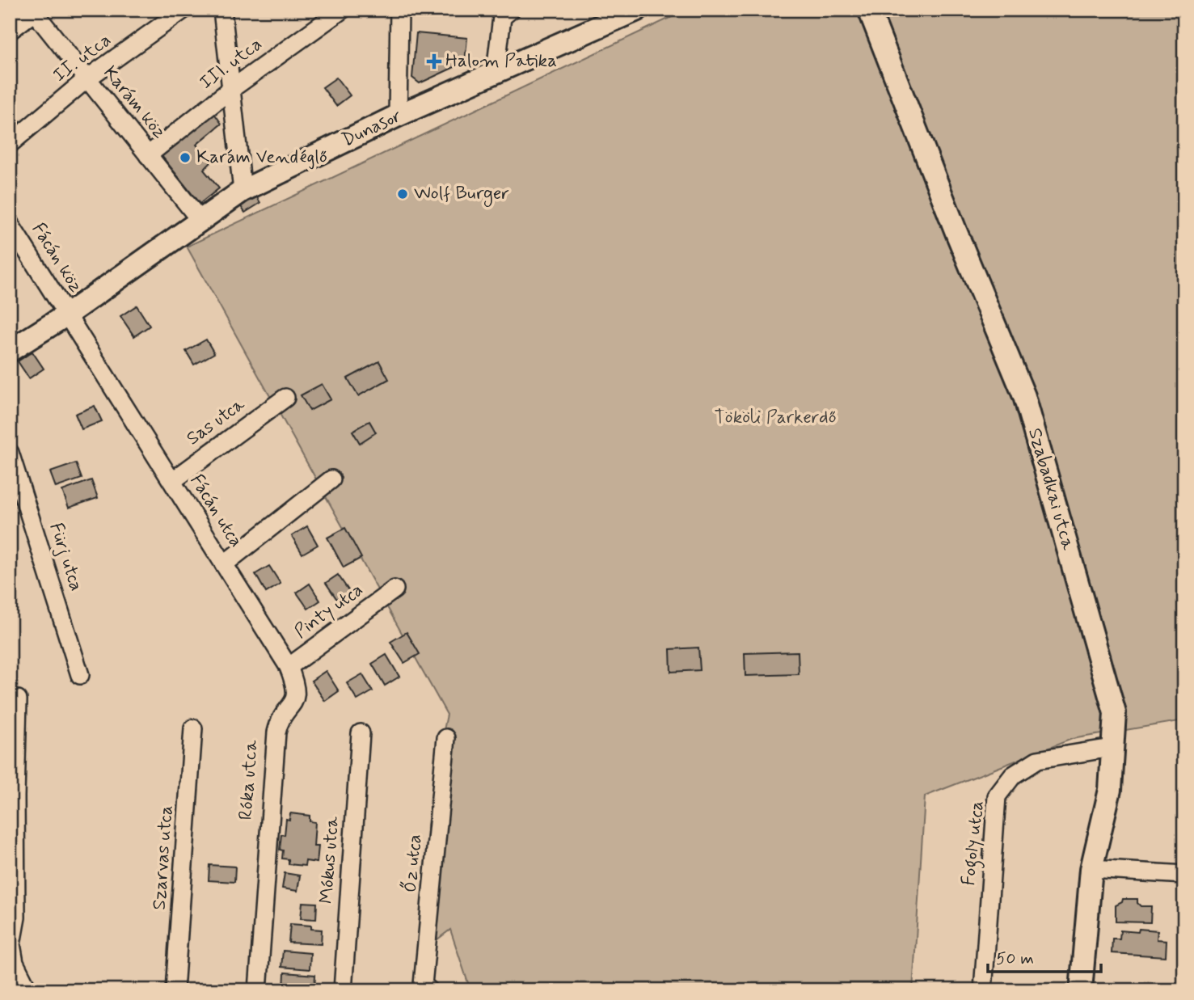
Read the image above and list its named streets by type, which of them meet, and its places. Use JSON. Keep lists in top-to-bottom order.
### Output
{
  "streets": {
    "street": [
      "II. utca",
      "III. utca",
      "Karám köz",
      "Dunasor",
      "Fácán köz",
      "Sas utca",
      "Szabadkai utca",
      "Fácán utca",
      "Fürj utca",
      "Pinty utca",
      "Róka utca",
      "Fogoly utca",
      "Szarvas utca",
      "Mókus utca",
      "Őz utca"
    ]
  },
  "crossings": [
    ["II. utca", "Karám köz"],
    ["III. utca", "Karám köz"],
    ["Karám köz", "Dunasor"],
    ["Dunasor", "Fácán köz"],
    ["Dunasor", "Fácán utca"],
    ["Fácán köz", "Fácán utca"],
    ["Sas utca", "Fácán utca"],
    ["Szabadkai utca", "Fogoly utca"],
    ["Fácán utca", "Pinty utca"],
    ["Fácán utca", "Róka utca"]
  ],
  "parks": ["Tököli Parkerdő"],
  "places": {
    "health": ["Halom Patika"],
    "other": ["Karám Vendéglő", "Wolf Burger"]
  },
  "scale_bar": "50 m"
}
